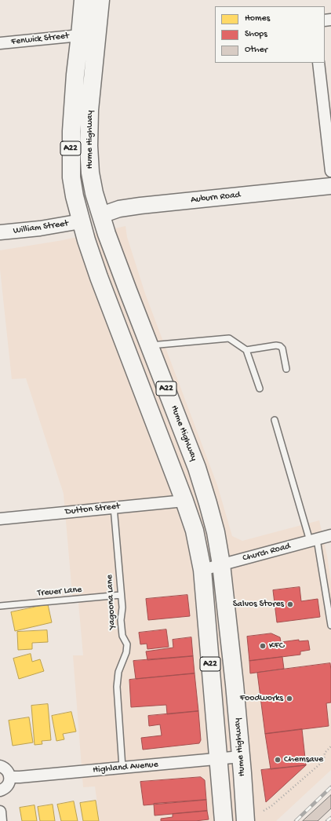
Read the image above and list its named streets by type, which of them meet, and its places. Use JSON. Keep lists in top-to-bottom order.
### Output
{
  "streets": {
    "highway": ["Hume Highway", "A22"],
    "main road": ["Auburn Road"],
    "street": [
      "Fenwick Street",
      "William Street",
      "Dutton Street",
      "Church Road",
      "Highland Avenue"
    ],
    "lane": ["Treuer Lane", "Yagoona Lane"]
  },
  "crossings": [
    ["Fenwick Street", "Hume Highway"],
    ["Hume Highway", "Auburn Road"],
    ["Hume Highway", "William Street"],
    ["Hume Highway", "Dutton Street"],
    ["Hume Highway", "Church Road"],
    ["Hume Highway", "Highland Avenue"],
    ["Dutton Street", "Yagoona Lane"],
    ["Treuer Lane", "Yagoona Lane"],
    ["Yagoona Lane", "Highland Avenue"]
  ],
  "places": [
    "Salvos Stores",
    "KFC",
    "Foodworks",
    "Chemsave"
  ],
  "legend": ["Homes", "Shops", "Other"]
}
